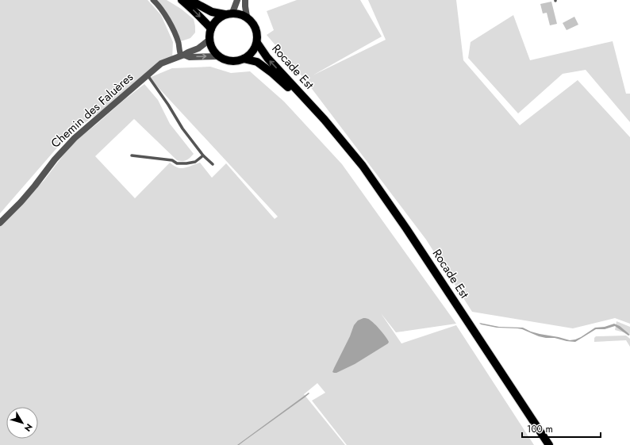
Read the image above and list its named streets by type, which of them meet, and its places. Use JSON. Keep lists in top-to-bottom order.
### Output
{
  "streets": {
    "main road": ["Rocade Est"],
    "street": ["Chemin des Faluères"]
  },
  "crossings": [
    ["Rocade Est", "Chemin des Faluères"]
  ],
  "scale_bar": "100 m",
  "north": "bottom right"
}
